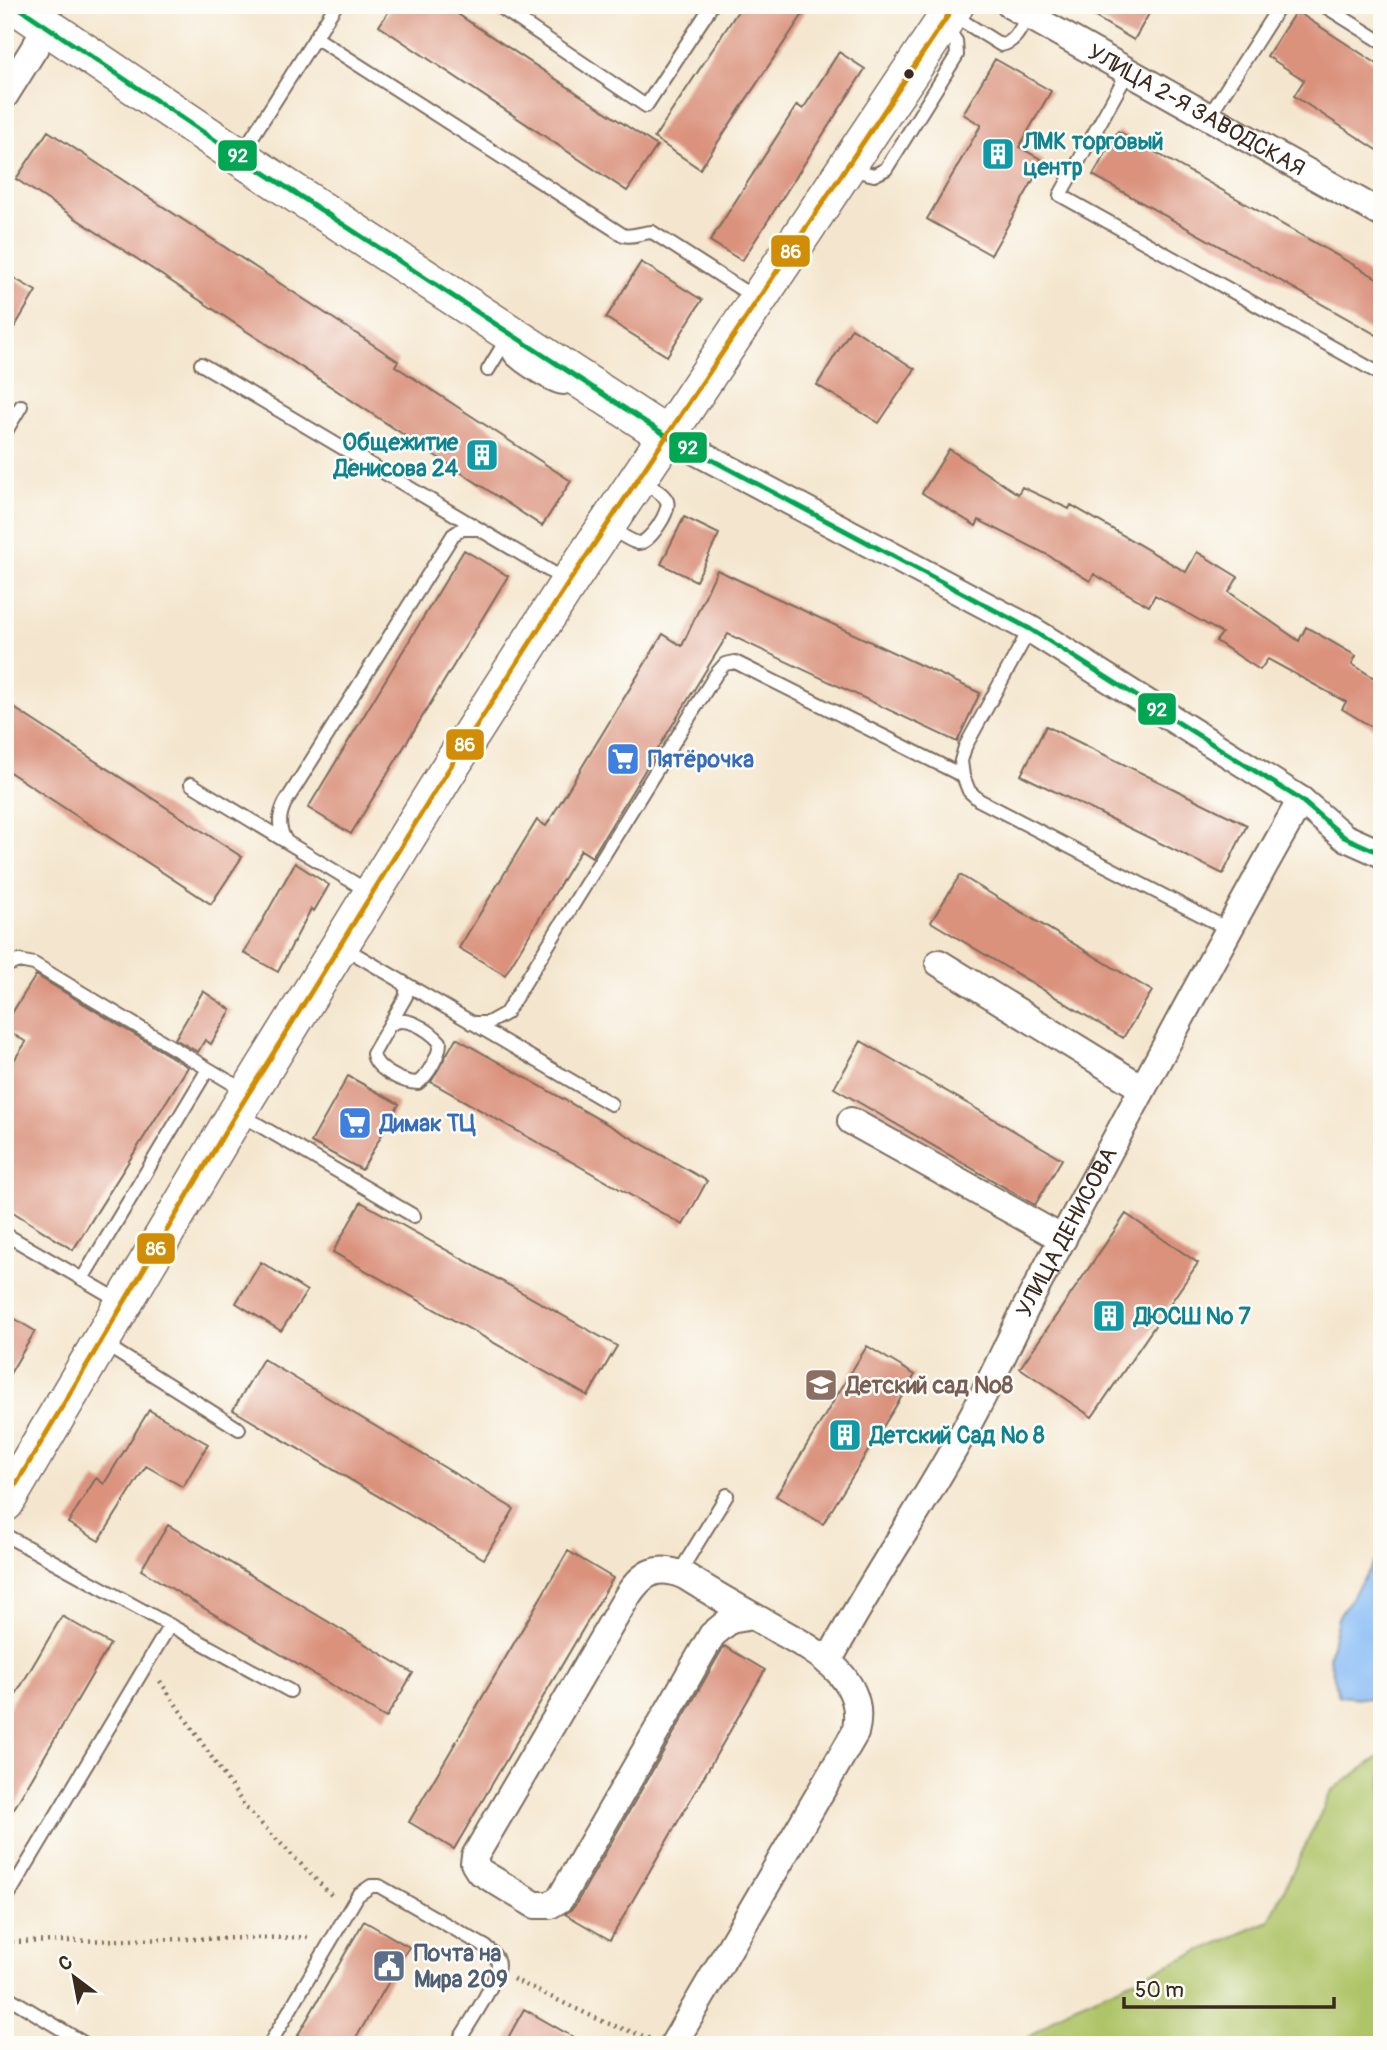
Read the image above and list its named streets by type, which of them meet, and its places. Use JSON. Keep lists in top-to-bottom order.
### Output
{
  "streets": {
    "street": ["УЛИЦА 2-Я ЗАВОДСКАЯ", "УЛИЦА ДЕНИСОВА"]
  },
  "places": {
    "building": [
      "ЛМК торговый центр",
      "Общежитие Денисова 24",
      "ДЮСШ № 7",
      "Детский Сад № 8"
    ],
    "supermarket": ["Пятёрочка", "Димак ТЦ"],
    "school or university": ["Детский сад №8"],
    "public building": ["Почта на Мира 209"]
  },
  "lines": ["transit line 92", "transit line 86"],
  "scale_bar": "50 m",
  "north": "top left"
}
